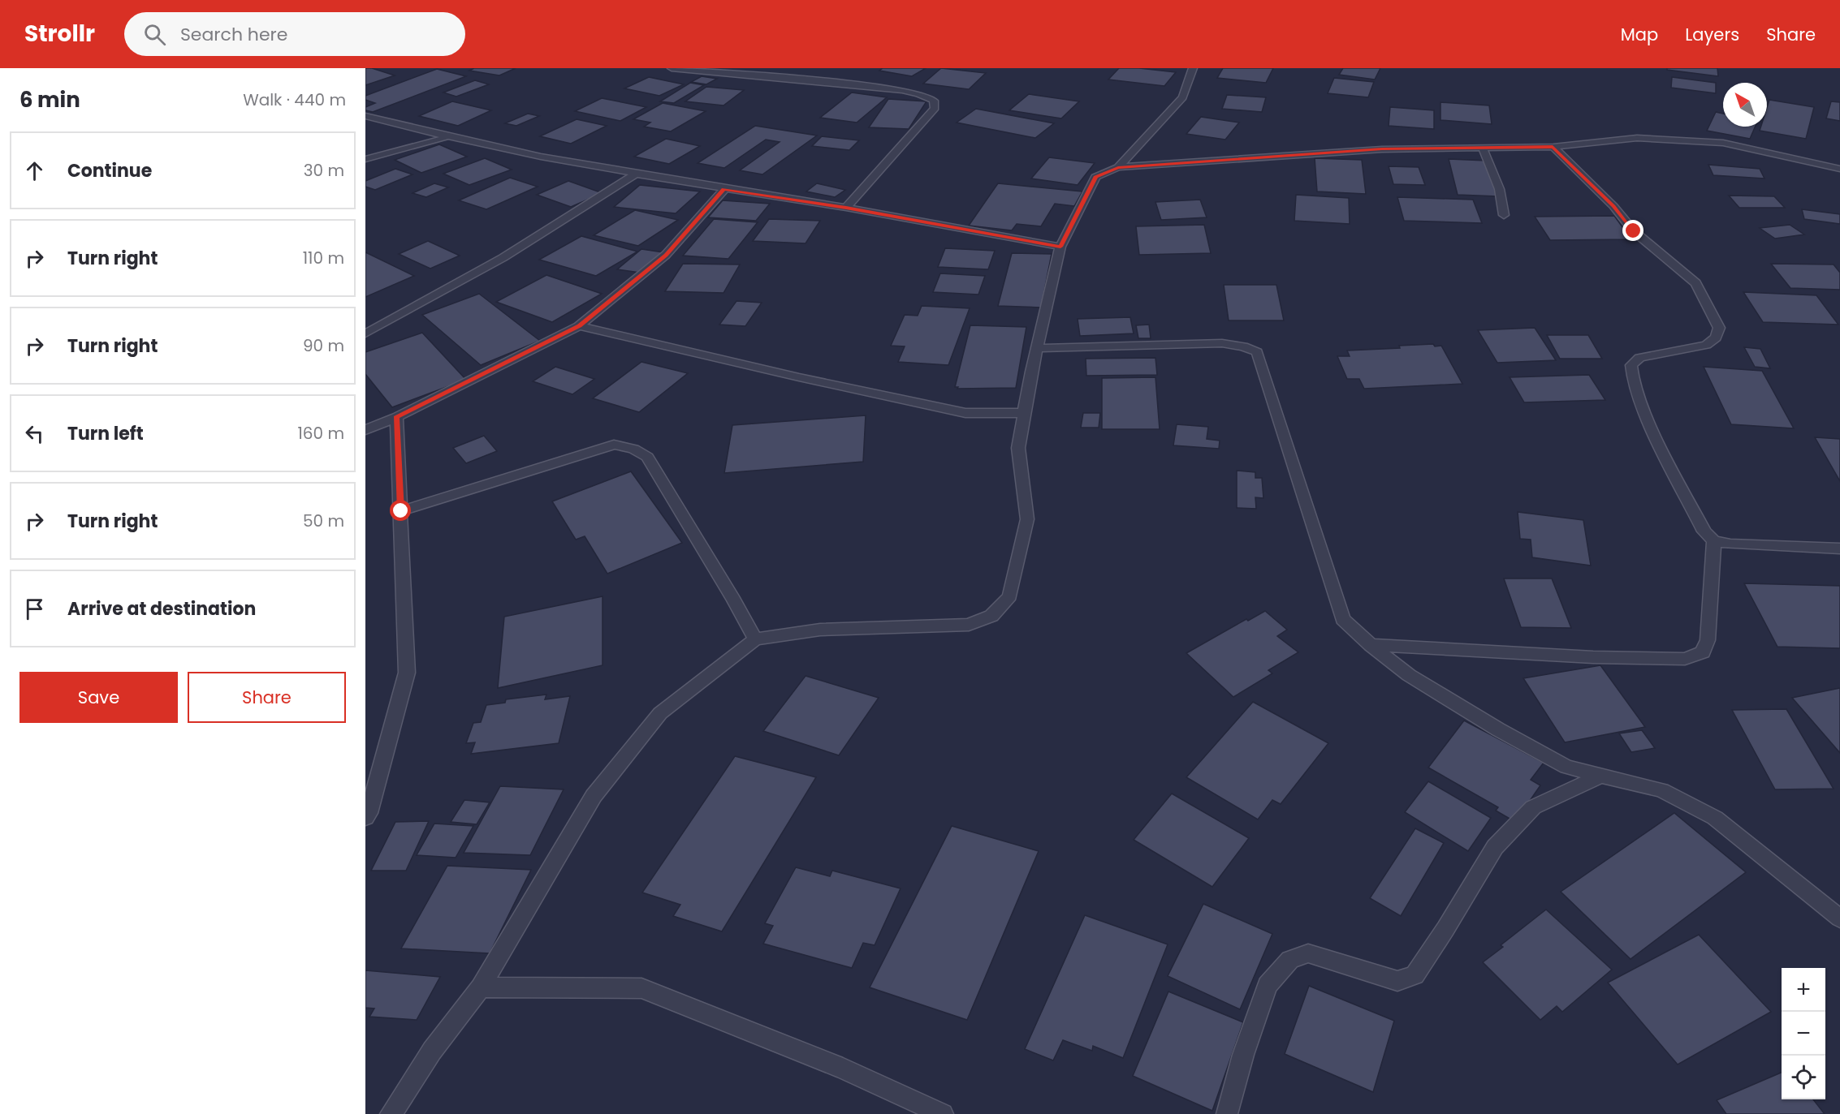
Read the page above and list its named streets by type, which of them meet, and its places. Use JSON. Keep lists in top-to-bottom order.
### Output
{
  "north": "top left",
  "page": {
    "header": "Strollr",
    "search": "Search here",
    "nav": ["Map", "Layers", "Share"],
    "heading": ["6 min", "Walk · 440 m"],
    "list": [
      ["Continue", "30 m"],
      ["Turn right", "110 m"],
      ["Turn right", "90 m"],
      ["Turn left", "160 m"],
      ["Turn right", "50 m"],
      "Arrive at destination"
    ],
    "buttons": ["Save", "Share"],
    "map_buttons": ["+", "−"]
  }
}
